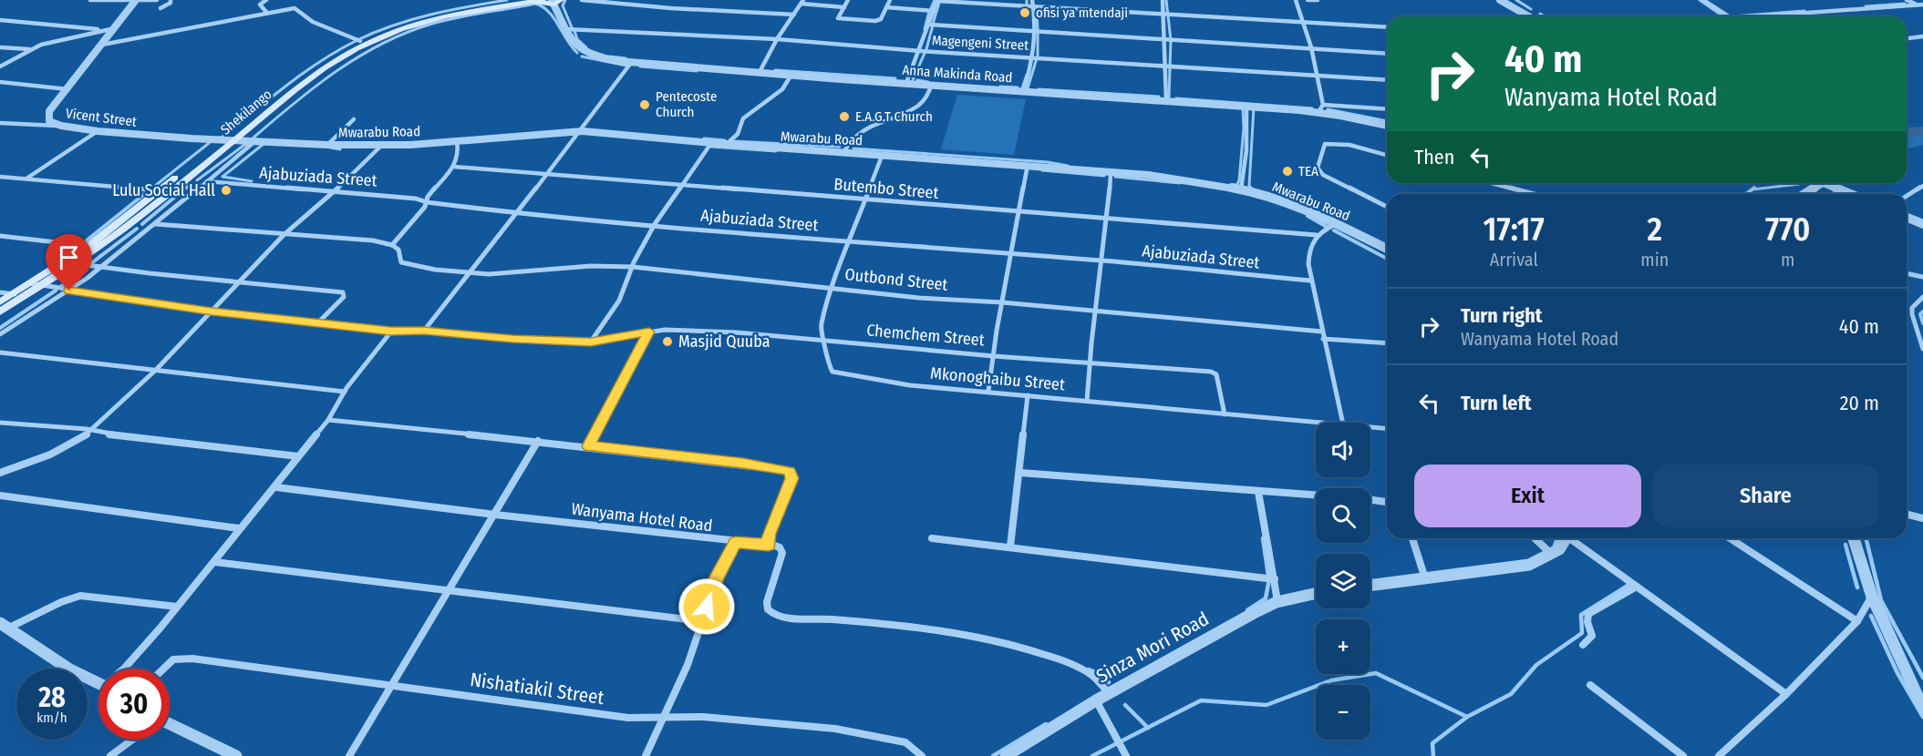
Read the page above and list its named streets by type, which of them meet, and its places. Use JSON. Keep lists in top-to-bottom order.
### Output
{
  "streets": {
    "main road": ["Shekilango"],
    "street": [
      "Magengeni Street",
      "Anna Makinda Road",
      "Vicent Street",
      "Mwarabu Road",
      "Ajabuziada Street",
      "Butembo Street",
      "Outbond Street",
      "Chemchem Street",
      "Mkonoghaibu Street",
      "Wanyama Hotel Road",
      "Sinza Mori Road",
      "Nishatiakil Street"
    ]
  },
  "crossings": [
    ["Magengeni Street", "Anna Makinda Road"],
    ["Anna Makinda Road", "Shekilango"],
    ["Shekilango", "Vicent Street"],
    ["Shekilango", "Mwarabu Road"],
    ["Shekilango", "Chemchem Street"],
    ["Vicent Street", "Mwarabu Road"],
    ["Mwarabu Road", "Mkonoghaibu Street"],
    ["Ajabuziada Street", "Mkonoghaibu Street"],
    ["Butembo Street", "Mkonoghaibu Street"],
    ["Outbond Street", "Mkonoghaibu Street"],
    ["Chemchem Street", "Mkonoghaibu Street"]
  ],
  "places": [
    "ofisi ya mtendaji",
    "Pentecoste Church",
    "E.A.G.T Church",
    "TEA",
    "Lulu Social Hall",
    "Masjid Quuba"
  ],
  "page": {
    "turn": ["40 m", "Wanyama Hotel Road"],
    "then": "Then",
    "eta": [
      "17:17",
      "Arrival",
      "2",
      "min",
      "770",
      "m"
    ],
    "list": [
      {
        "name": "Turn right",
        "note": "Wanyama Hotel Road",
        "value": "40 m"
      },
      {
        "name": "Turn left",
        "value": "20 m"
      }
    ],
    "map_buttons": ["+", "−"],
    "buttons": ["Exit", "Share"],
    "speed": "28 km/h",
    "limit": "30"
  }
}
